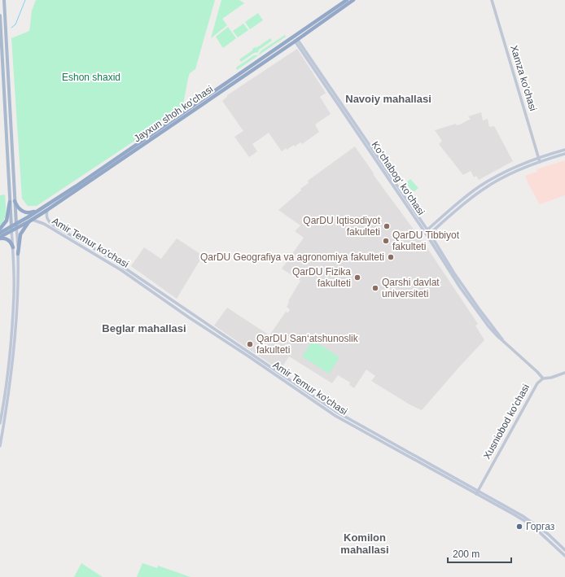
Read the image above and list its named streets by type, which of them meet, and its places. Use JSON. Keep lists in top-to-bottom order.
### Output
{
  "streets": {
    "highway": ["Jayxun shoh ko'chasi"],
    "main road": ["Ko‘chabog‘ ko‘chasi", "Amir Temur ko'chasi"],
    "street": ["Xamza ko'chasi", "Xusniobod ko'chasi"]
  },
  "crossings": [
    ["Jayxun shoh ko'chasi", "Ko‘chabog‘ ko‘chasi"],
    ["Jayxun shoh ko'chasi", "Amir Temur ko'chasi"],
    ["Ko‘chabog‘ ko‘chasi", "Xusniobod ko'chasi"],
    ["Amir Temur ko'chasi", "Xusniobod ko'chasi"]
  ],
  "districts": ["Navoiy mahallasi", "Beglar mahallasi", "Komilon mahallasi"],
  "parks": ["Eshon shaxid"],
  "places": [
    "QarDU Iqtisodiyot fakulteti",
    "QarDU Tibbiyot fakulteti",
    "QarDU Geografiya va agronomiya fakulteti",
    "QarDU Fizika fakulteti",
    "Qarshi davlat universiteti",
    "QarDU San‘atshunoslik fakulteti",
    "Горгаз"
  ],
  "scale_bar": "200 m"
}
